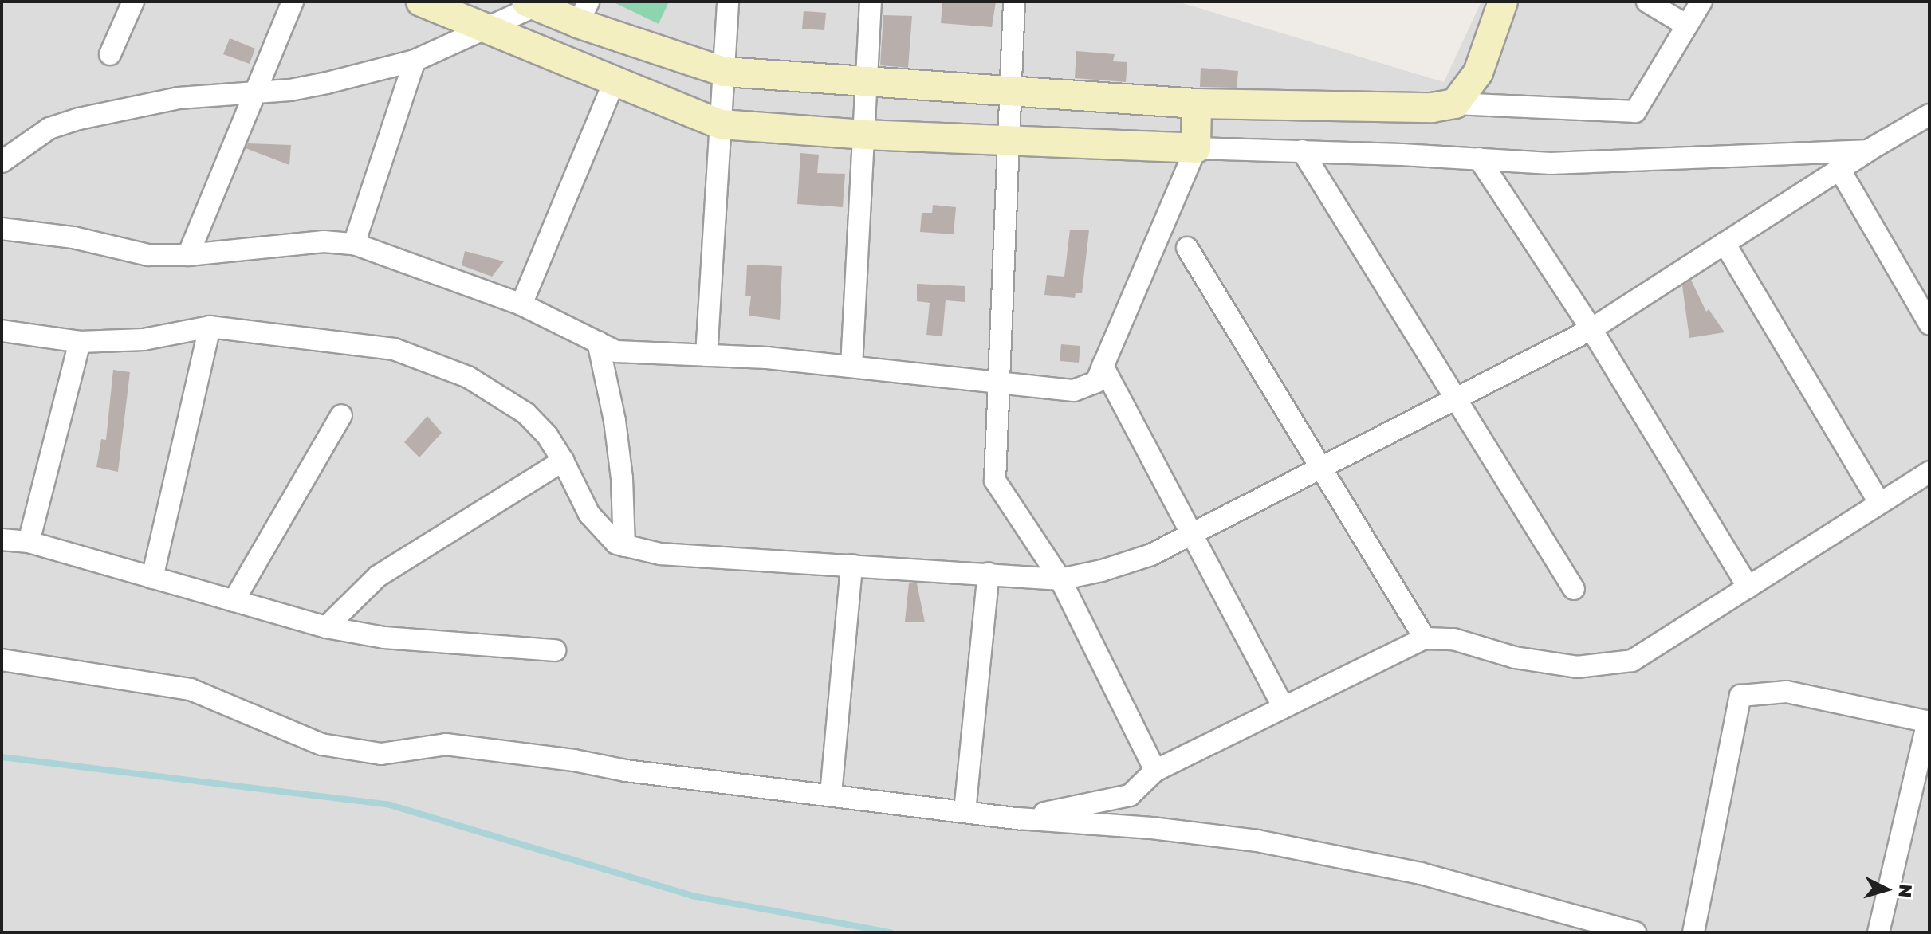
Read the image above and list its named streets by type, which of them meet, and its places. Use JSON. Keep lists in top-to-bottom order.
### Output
{
  "north": "right"
}
